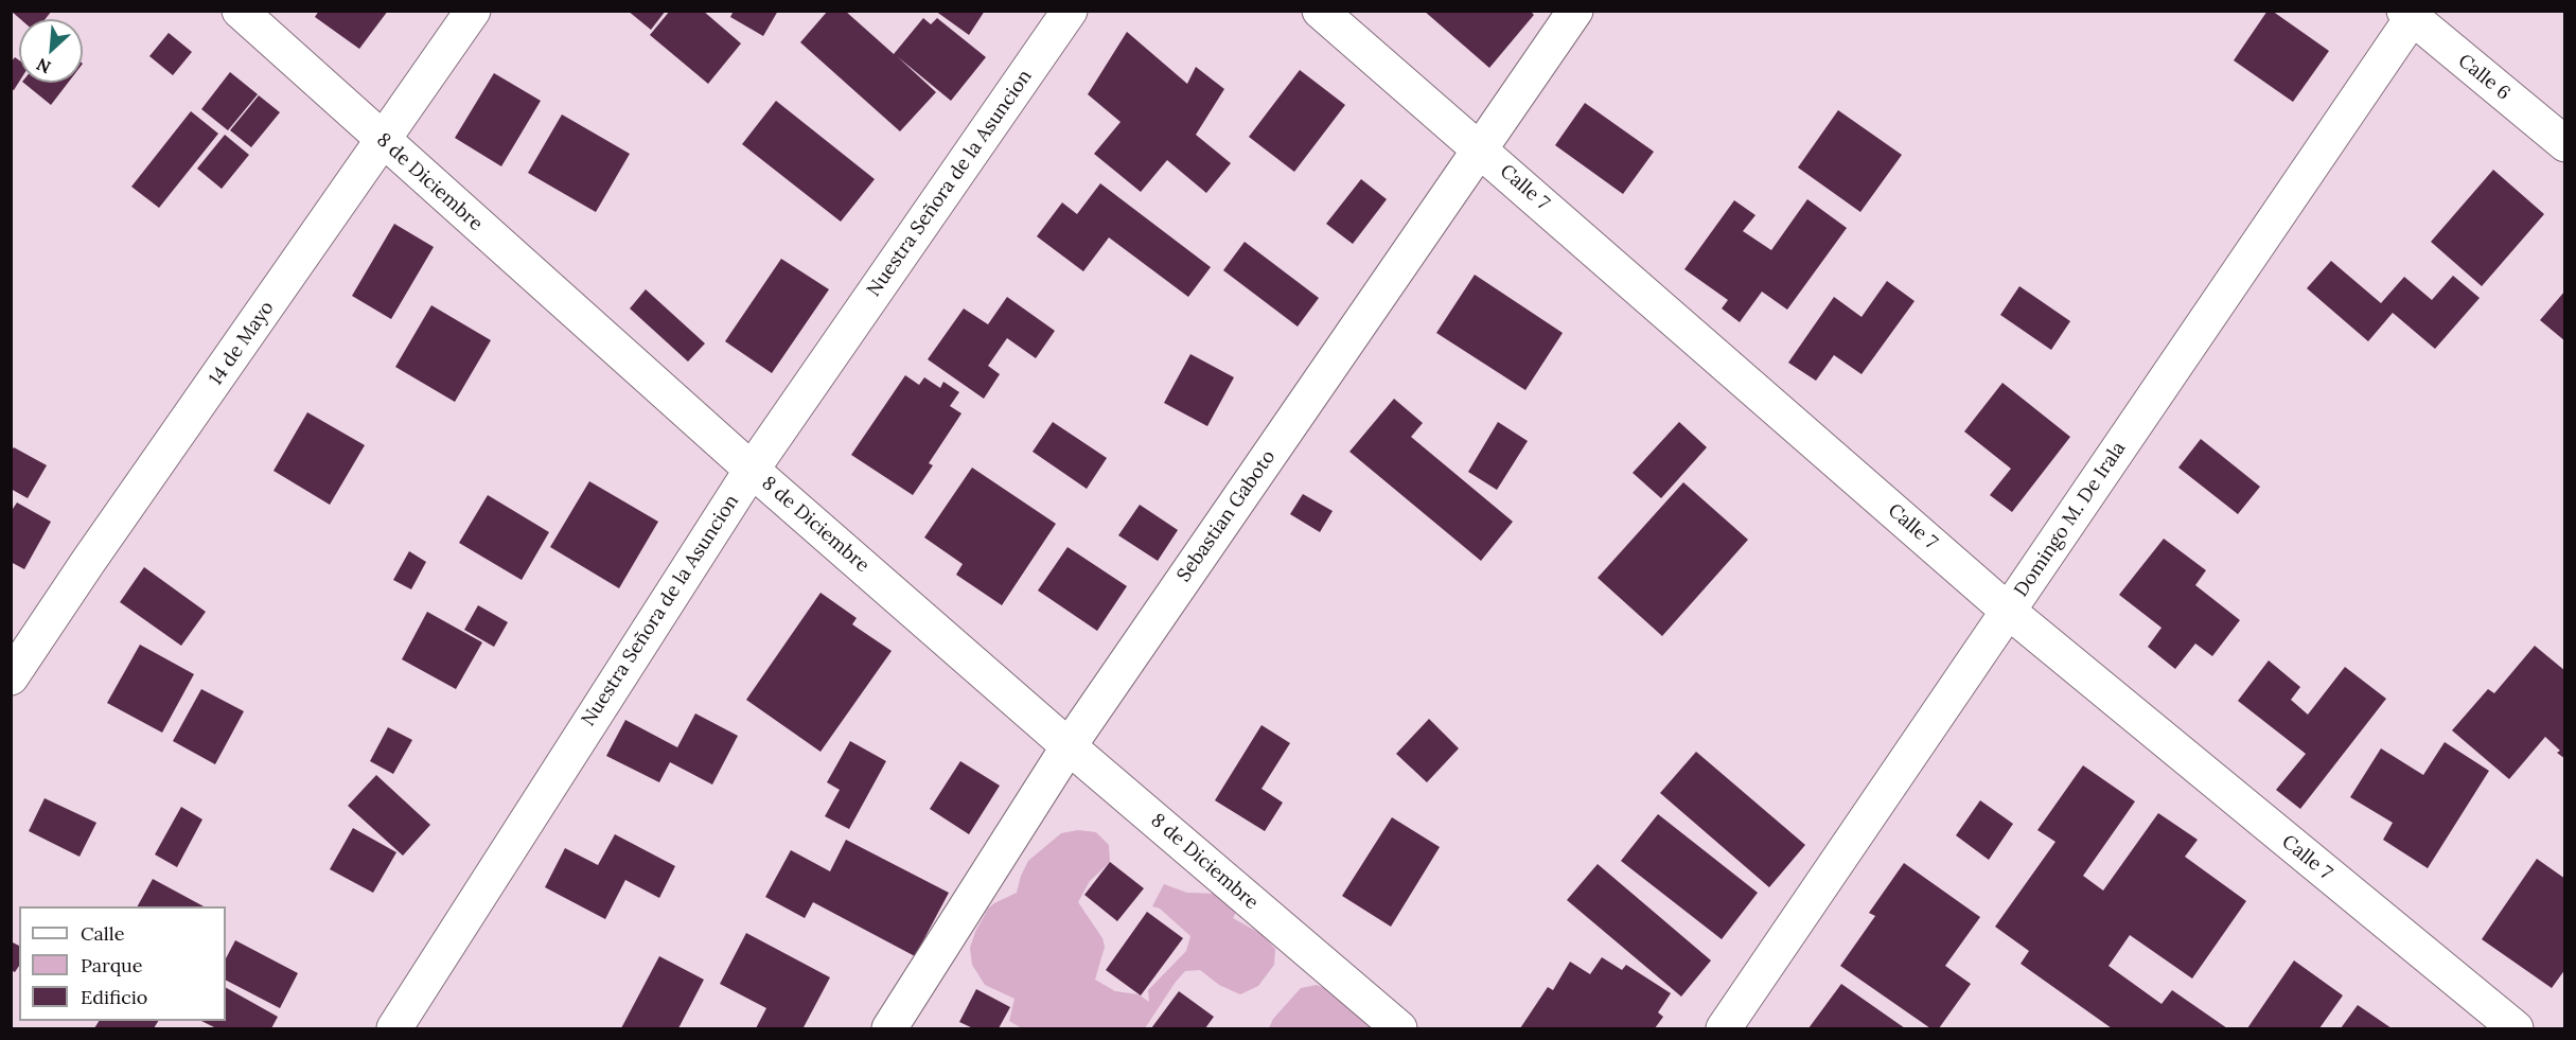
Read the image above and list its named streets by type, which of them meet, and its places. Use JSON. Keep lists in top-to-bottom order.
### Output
{
  "streets": {
    "street": [
      "Calle 6",
      "8 de Diciembre",
      "Nuestra Señora de la Asuncion",
      "Calle 7",
      "14 de Mayo",
      "Sebastian Gaboto",
      "Domingo M. De Irala"
    ]
  },
  "crossings": [
    ["Calle 6", "Domingo M. De Irala"],
    ["8 de Diciembre", "Nuestra Señora de la Asuncion"],
    ["8 de Diciembre", "14 de Mayo"],
    ["8 de Diciembre", "Sebastian Gaboto"],
    ["Calle 7", "Sebastian Gaboto"],
    ["Calle 7", "Domingo M. De Irala"]
  ],
  "legend": ["Calle", "Parque", "Edificio"],
  "north": "bottom left"
}
